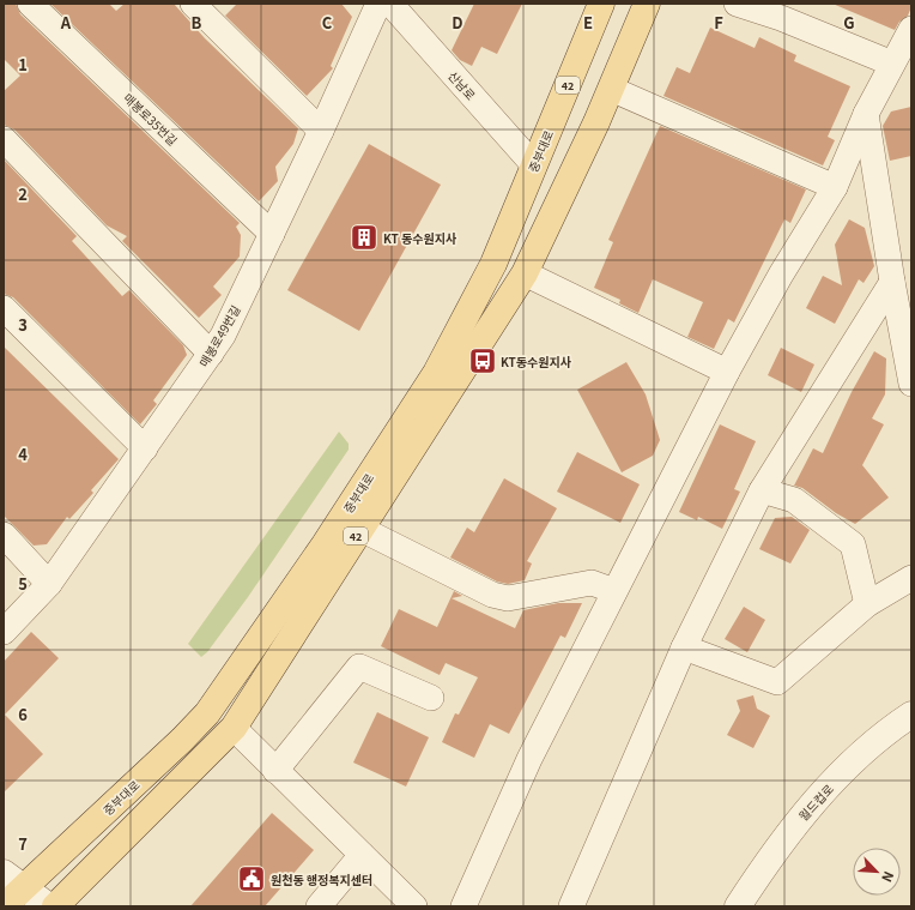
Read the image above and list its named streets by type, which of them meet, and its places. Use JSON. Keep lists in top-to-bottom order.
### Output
{
  "streets": {
    "main road": ["42", "중부대로"],
    "street": [
      "산남로",
      "매봉로35번길",
      "매봉로49번길",
      "월드컵로"
    ]
  },
  "crossings": [
    ["산남로", "중부대로"],
    ["매봉로35번길", "매봉로49번길"]
  ],
  "places": {
    "building": ["KT 동수원지사"],
    "bus stop": ["KT동수원지사"],
    "public building": ["원천동 행정복지센터"]
  },
  "north": "bottom right",
  "grid": {
    "columns": [
      "A",
      "B",
      "C",
      "D",
      "E",
      "F",
      "G"
    ],
    "rows": [
      "1",
      "2",
      "3",
      "4",
      "5",
      "6",
      "7"
    ]
  }
}
